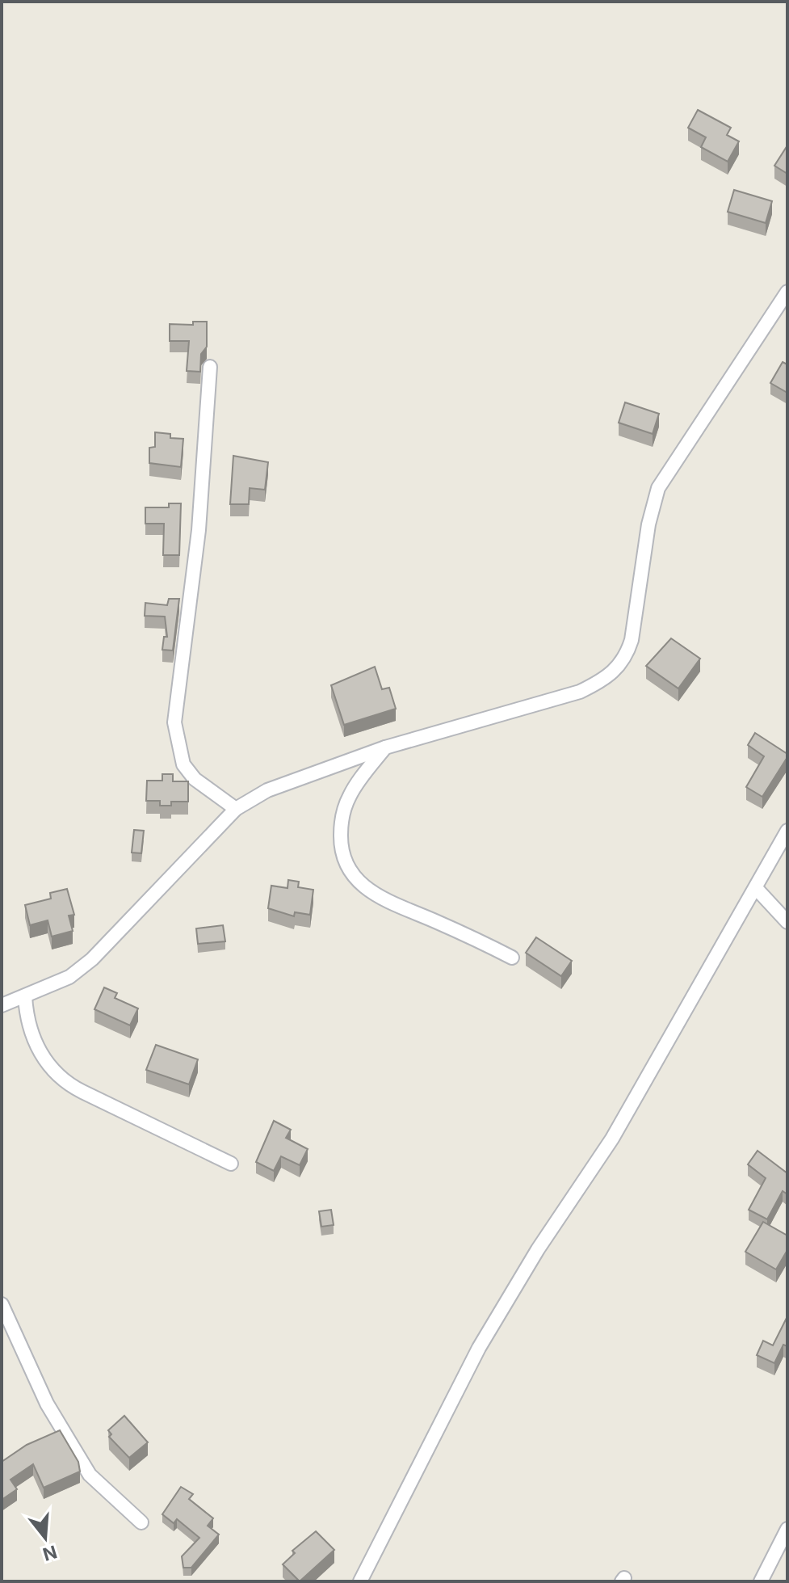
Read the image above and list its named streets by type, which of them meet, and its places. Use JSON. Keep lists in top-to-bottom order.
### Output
{
  "north": "bottom"
}
